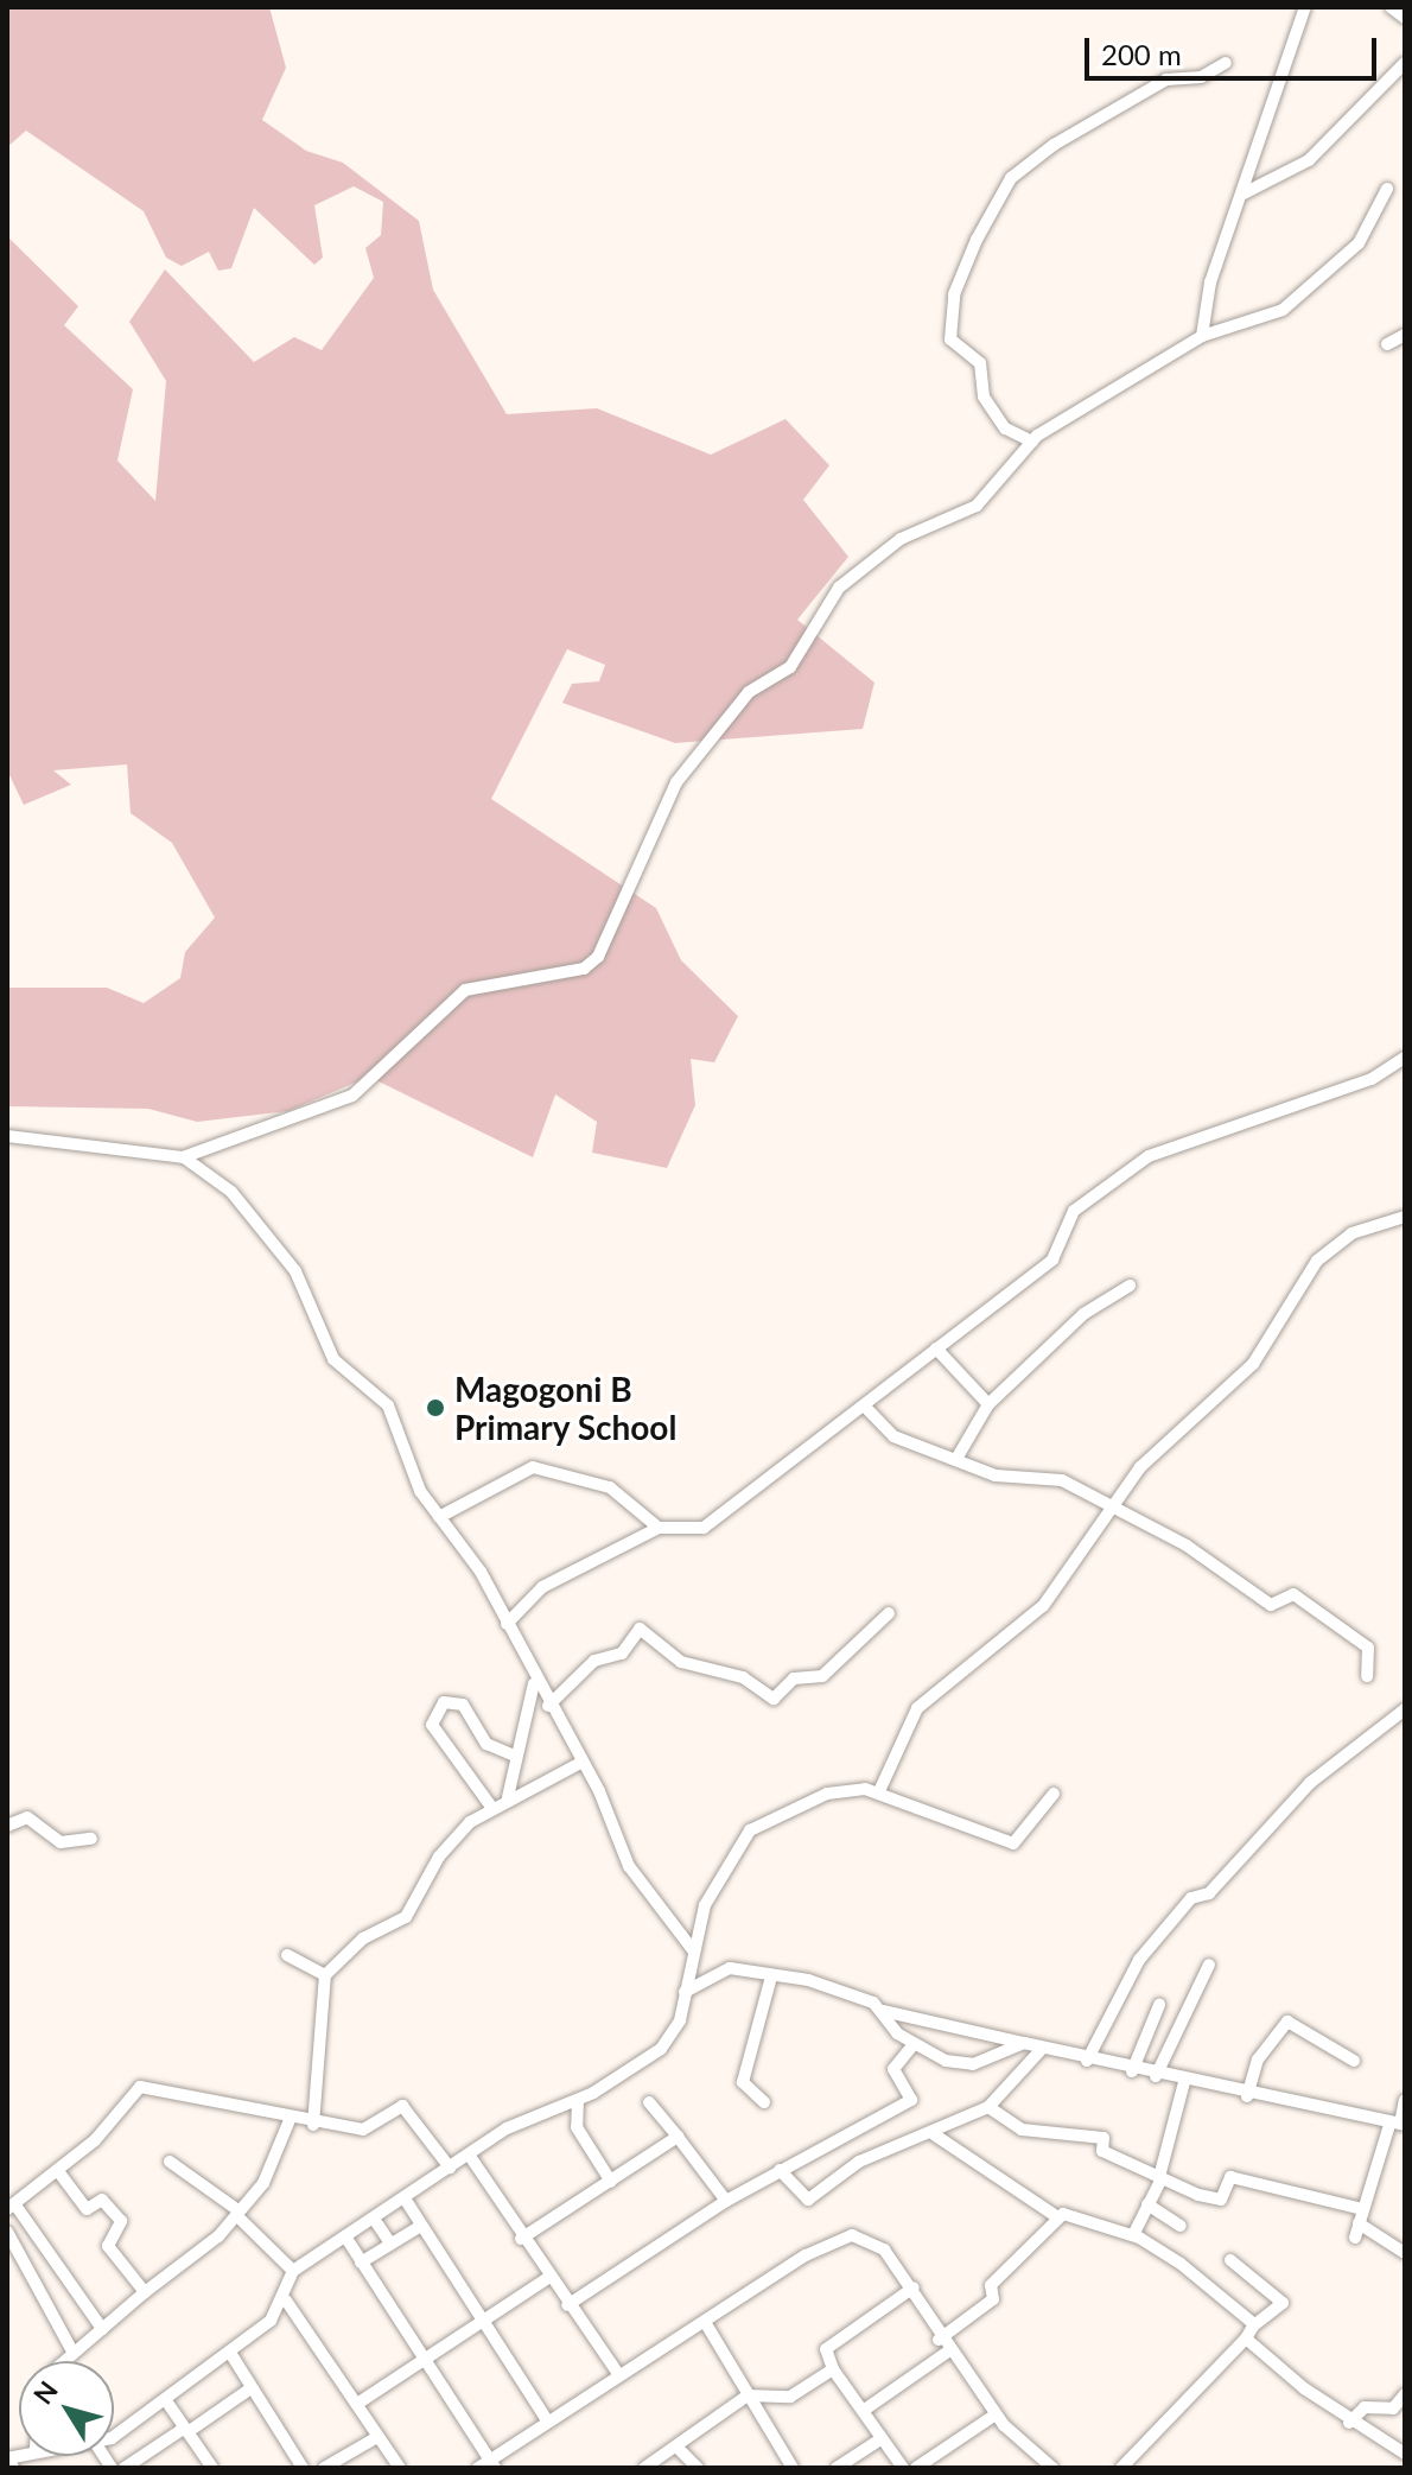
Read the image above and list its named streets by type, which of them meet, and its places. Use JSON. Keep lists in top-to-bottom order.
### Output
{
  "places": ["Magogoni B Primary School"],
  "scale_bar": "200 m",
  "north": "top left"
}
